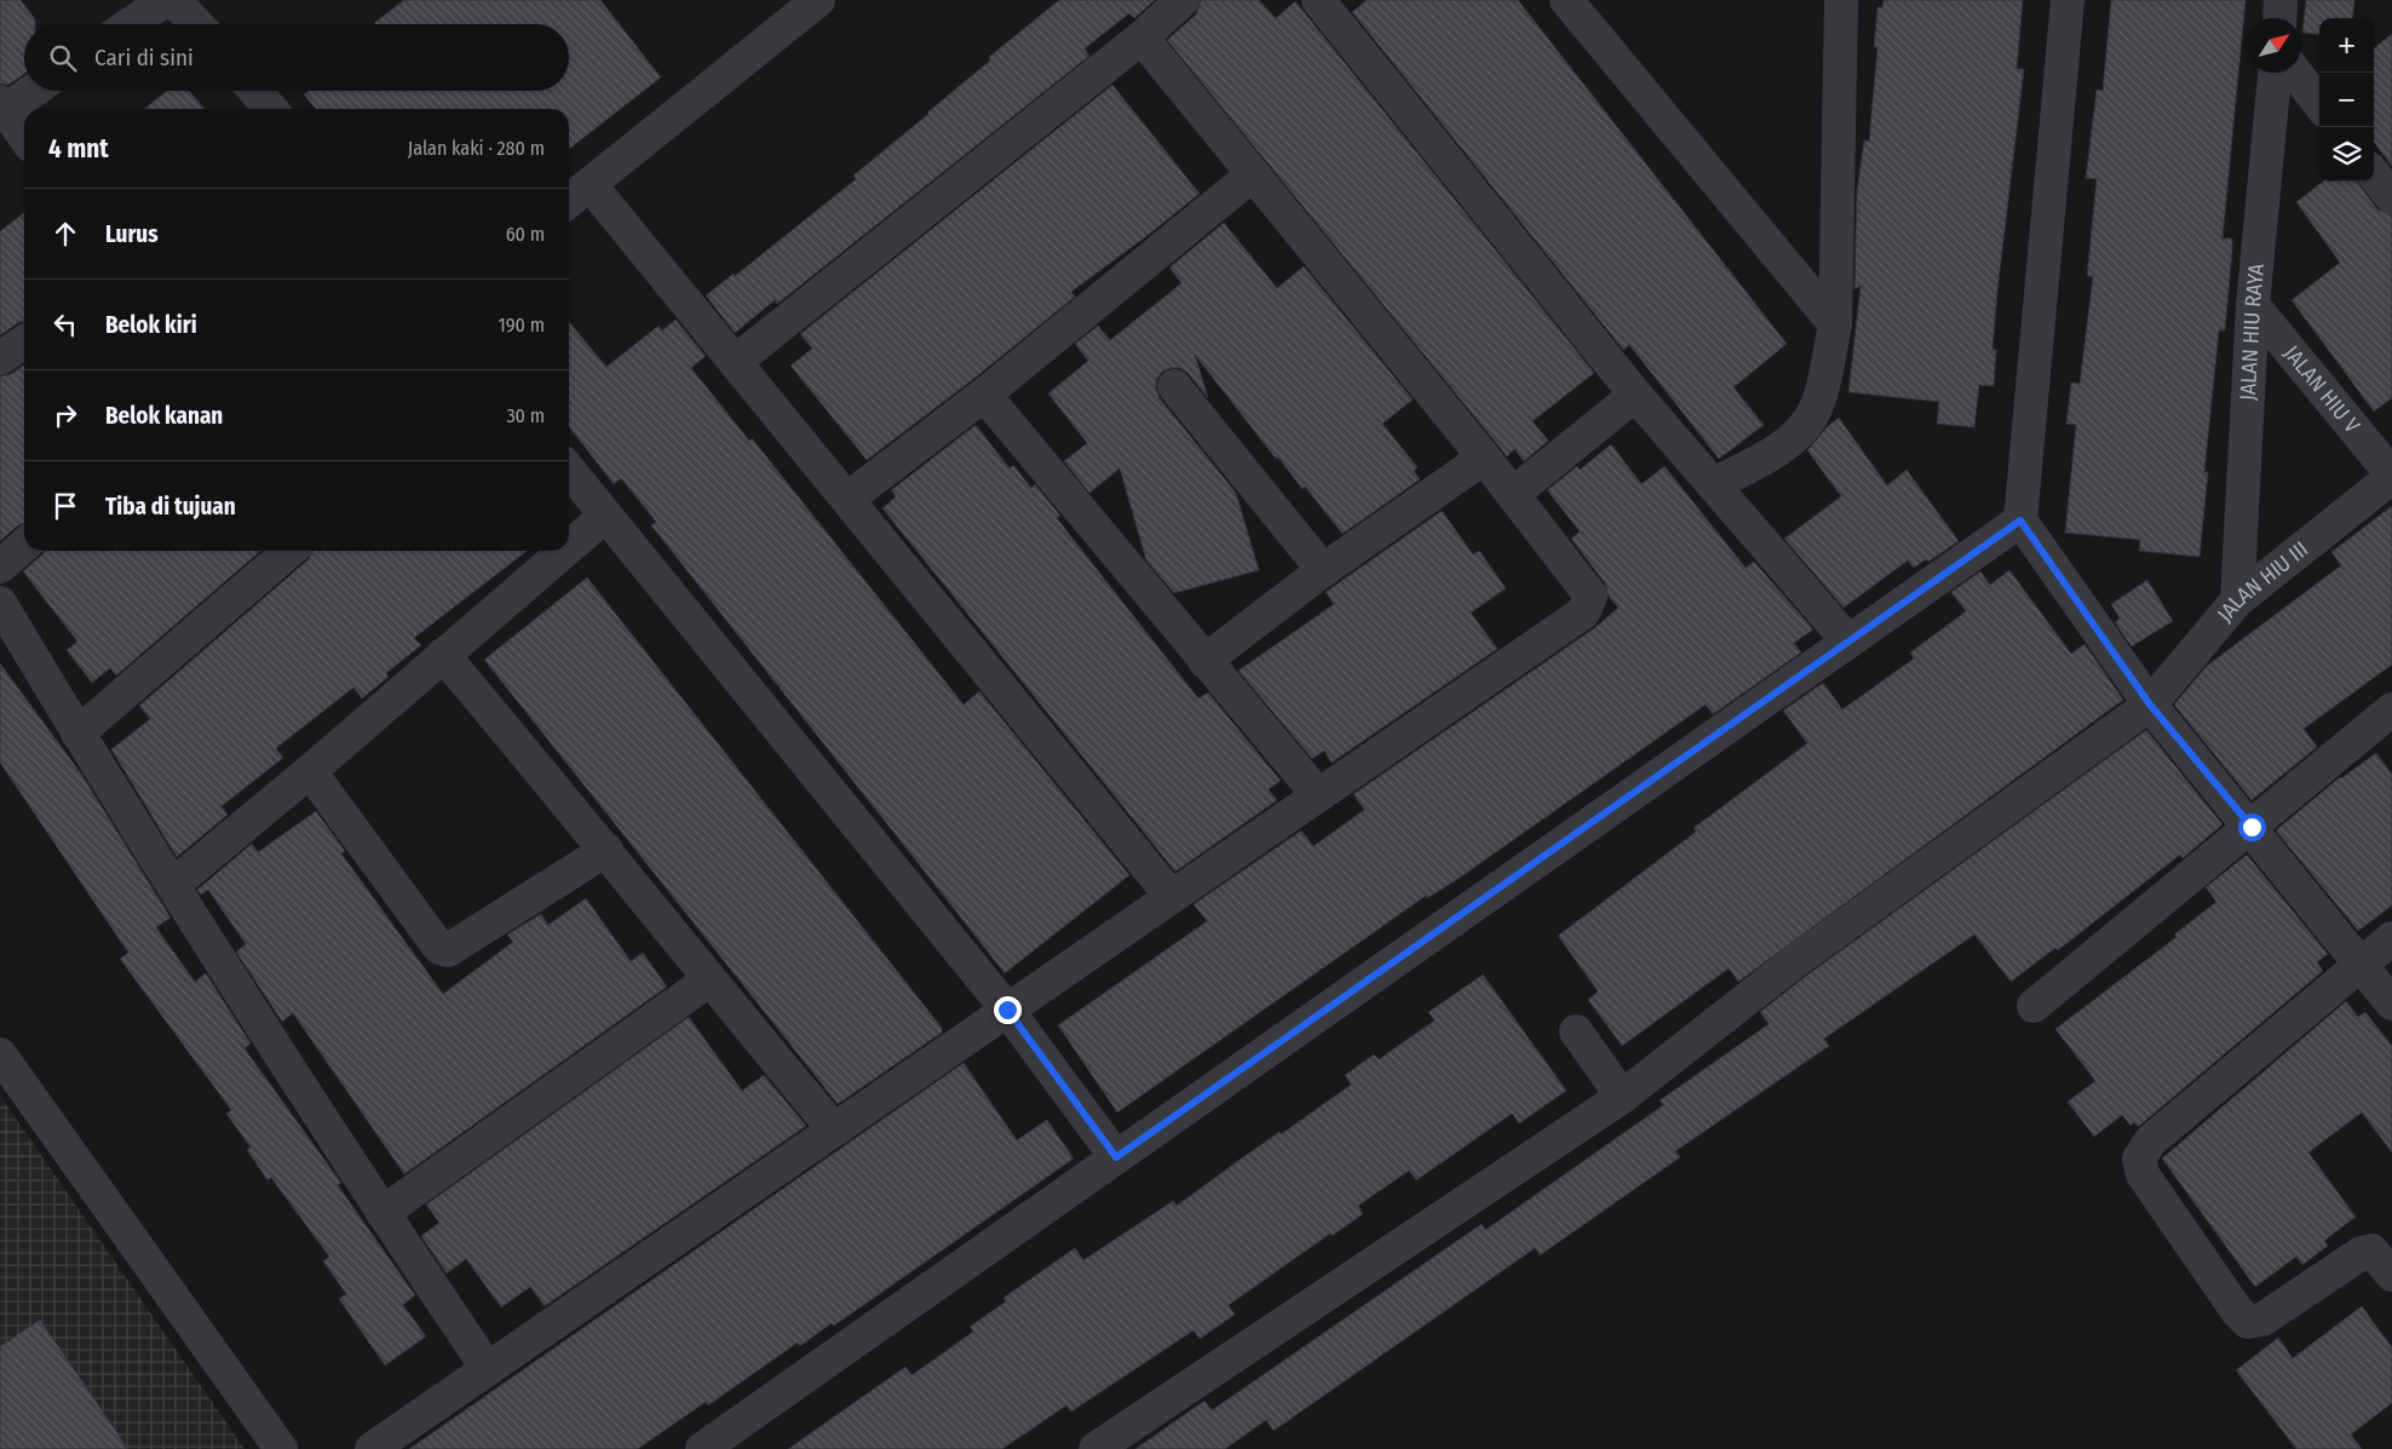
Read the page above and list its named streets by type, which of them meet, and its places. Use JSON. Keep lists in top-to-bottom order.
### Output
{
  "streets": {
    "street": ["JALAN HIU RAYA", "JALAN HIU V", "JALAN HIU III"]
  },
  "crossings": [
    ["JALAN HIU RAYA", "JALAN HIU V"],
    ["JALAN HIU RAYA", "JALAN HIU III"],
    ["JALAN HIU V", "JALAN HIU III"]
  ],
  "north": "top right",
  "page": {
    "map_buttons": ["+", "−"],
    "search": "Cari di sini",
    "heading": ["4 mnt", "Jalan kaki · 280 m"],
    "list": [
      ["Lurus", "60 m"],
      ["Belok kiri", "190 m"],
      ["Belok kanan", "30 m"],
      "Tiba di tujuan"
    ]
  }
}
